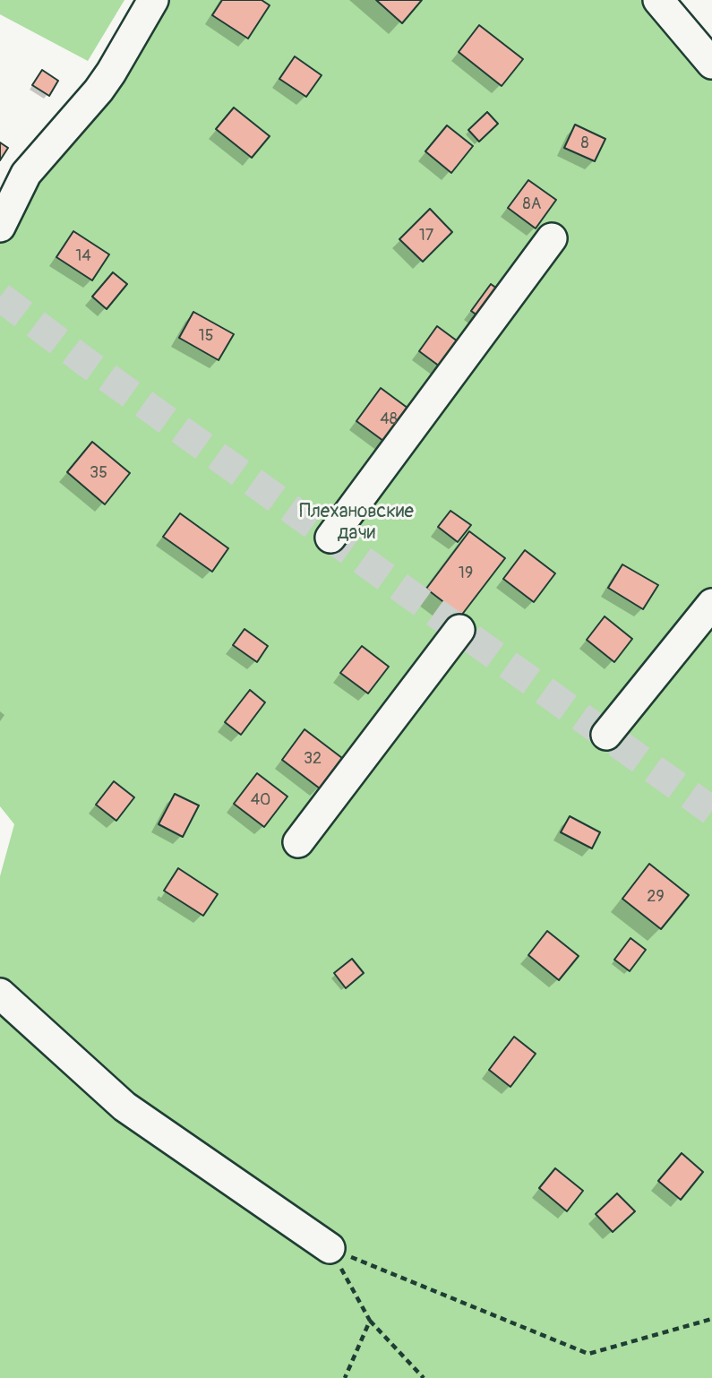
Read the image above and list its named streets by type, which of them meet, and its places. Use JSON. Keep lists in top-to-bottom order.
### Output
{
  "parks": ["Плехановские дачи"],
  "house_numbers": [
    "8",
    "8А",
    "17",
    "14",
    "15",
    "48",
    "35",
    "19",
    "32",
    "40",
    "29"
  ]
}
